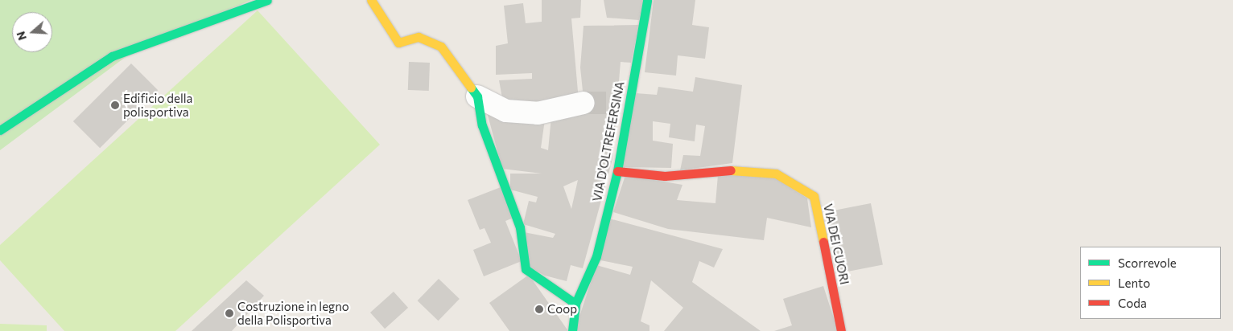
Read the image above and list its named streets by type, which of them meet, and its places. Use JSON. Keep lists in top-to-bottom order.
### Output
{
  "streets": {
    "street": ["VIA D'OLTREFERSINA", "VIA DEI CUORI"]
  },
  "crossings": [
    ["VIA D'OLTREFERSINA", "VIA DEI CUORI"]
  ],
  "places": ["Edificio della polisportiva", "Coop", "Costruzione in legno della Polisportiva"],
  "legend": ["Scorrevole", "Lento", "Coda"],
  "north": "left"
}
